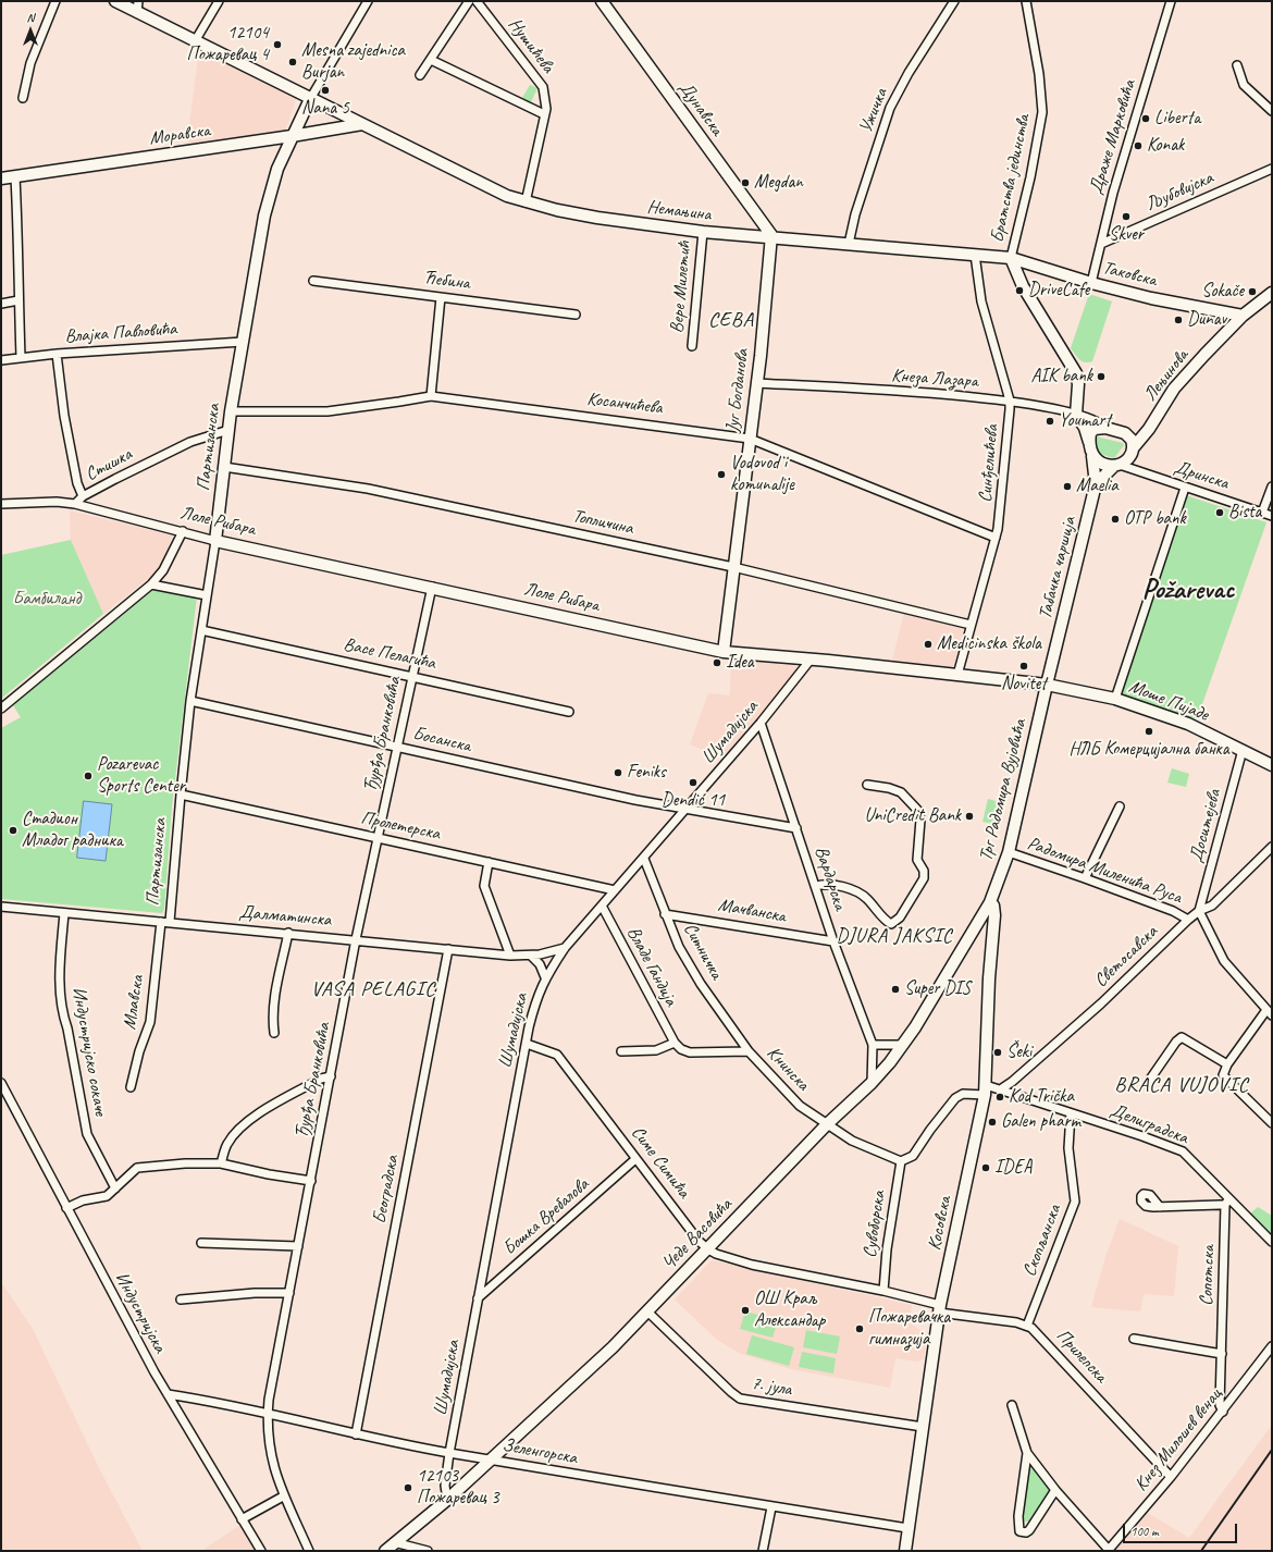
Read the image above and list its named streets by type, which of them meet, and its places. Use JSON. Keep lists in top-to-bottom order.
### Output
{
  "streets": {
    "street": [
      "Нушићева",
      "Дунавска",
      "Ужичка",
      "Моравска",
      "Драже Марковића",
      "Братства јединства",
      "Љубовијска",
      "Немањина",
      "Таковска",
      "Ћебина",
      "Вере Милетић",
      "Влајка Павловића",
      "Лењинова",
      "Кнеза Лазара",
      "Југ Богданова",
      "Косанчићева",
      "Партизанска",
      "Синђелићева",
      "Стишка",
      "Дринска",
      "Лоле Рибара",
      "Топличина",
      "Табачка чаршија",
      "Васе Пелагића",
      "Моше Пијаде",
      "Шумадијска",
      "Ђурђа Бранковића",
      "Босанска",
      "Трг Радомира Вујовића",
      "Пролетерска",
      "Доситејева",
      "Радомира Миленића Руса",
      "Вардарска",
      "Мачванска",
      "Далматинска",
      "Ситничка",
      "Светосавска",
      "Владе Гандија",
      "Млавска",
      "Индустријско сокаче",
      "Книнска",
      "Делиградска",
      "Симе Симића",
      "Београдска",
      "Бошка Вребалова",
      "Косовска",
      "Сувоборска",
      "Чеде Васовића",
      "Скопљанска",
      "Сопотска",
      "Индустријска",
      "Прилепска",
      "7. јула",
      "Кнез Милошев венац",
      "Зеленгорска"
    ]
  },
  "crossings": [
    ["Нушићева", "Немањина"],
    ["Дунавска", "Немањина"],
    ["Дунавска", "Југ Богданова"],
    ["Ужичка", "Немањина"],
    ["Моравска", "Немањина"],
    ["Моравска", "Партизанска"],
    ["Драже Марковића", "Љубовијска"],
    ["Драже Марковића", "Таковска"],
    ["Братства јединства", "Немањина"],
    ["Братства јединства", "Таковска"],
    ["Немањина", "Таковска"],
    ["Немањина", "Вере Милетић"],
    ["Немањина", "Југ Богданова"],
    ["Немањина", "Партизанска"],
    ["Немањина", "Синђелићева"],
    ["Таковска", "Лењинова"],
    ["Влајка Павловића", "Партизанска"],
    ["Лењинова", "Кнеза Лазара"],
    ["Лењинова", "Дринска"],
    ["Лењинова", "Табачка чаршија"],
    ["Кнеза Лазара", "Југ Богданова"],
    ["Кнеза Лазара", "Синђелићева"],
    ["Кнеза Лазара", "Дринска"],
    ["Кнеза Лазара", "Табачка чаршија"],
    ["Југ Богданова", "Косанчићева"],
    ["Југ Богданова", "Лоле Рибара"],
    ["Југ Богданова", "Топличина"],
    ["Косанчићева", "Партизанска"],
    ["Косанчићева", "Синђелићева"],
    ["Партизанска", "Стишка"],
    ["Партизанска", "Лоле Рибара"],
    ["Партизанска", "Топличина"],
    ["Партизанска", "Васе Пелагића"],
    ["Партизанска", "Босанска"],
    ["Партизанска", "Пролетерска"],
    ["Партизанска", "Далматинска"],
    ["Партизанска", "Млавска"],
    ["Синђелићева", "Лоле Рибара"],
    ["Синђелићева", "Топличина"],
    ["Стишка", "Лоле Рибара"],
    ["Дринска", "Табачка чаршија"],
    ["Лоле Рибара", "Табачка чаршија"],
    ["Лоле Рибара", "Моше Пијаде"],
    ["Лоле Рибара", "Шумадијска"],
    ["Лоле Рибара", "Ђурђа Бранковића"],
    ["Лоле Рибара", "Трг Радомира Вујовића"],
    ["Табачка чаршија", "Моше Пијаде"],
    ["Табачка чаршија", "Трг Радомира Вујовића"],
    ["Васе Пелагића", "Ђурђа Бранковића"],
    ["Моше Пијаде", "Трг Радомира Вујовића"],
    ["Моше Пијаде", "Доситејева"],
    ["Шумадијска", "Босанска"],
    ["Шумадијска", "Пролетерска"],
    ["Шумадијска", "Вардарска"],
    ["Шумадијска", "Далматинска"],
    ["Шумадијска", "Ситничка"],
    ["Шумадијска", "Владе Гандија"],
    ["Шумадијска", "Симе Симића"],
    ["Шумадијска", "Бошка Вребалова"],
    ["Шумадијска", "Чеде Васовића"],
    ["Шумадијска", "Зеленгорска"],
    ["Ђурђа Бранковића", "Босанска"],
    ["Ђурђа Бранковића", "Пролетерска"],
    ["Ђурђа Бранковића", "Далматинска"],
    ["Ђурђа Бранковића", "Зеленгорска"],
    ["Босанска", "Вардарска"],
    ["Трг Радомира Вујовића", "Радомира Миленића Руса"],
    ["Трг Радомира Вујовића", "Косовска"],
    ["Трг Радомира Вујовића", "Чеде Васовића"],
    ["Доситејева", "Светосавска"],
    ["Радомира Миленића Руса", "Светосавска"],
    ["Вардарска", "Мачванска"],
    ["Вардарска", "Чеде Васовића"],
    ["Мачванска", "Ситничка"],
    ["Далматинска", "Млавска"],
    ["Далматинска", "Индустријско сокаче"],
    ["Далматинска", "Београдска"],
    ["Ситничка", "Книнска"],
    ["Светосавска", "Делиградска"],
    ["Владе Гандија", "Книнска"],
    ["Книнска", "Чеде Васовића"],
    ["Делиградска", "Косовска"],
    ["Делиградска", "Скопљанска"],
    ["Делиградска", "Сопотска"],
    ["Симе Симића", "Бошка Вребалова"],
    ["Симе Симића", "Косовска"],
    ["Симе Симића", "Сувоборска"],
    ["Симе Симића", "Чеде Васовића"],
    ["Београдска", "Зеленгорска"],
    ["Косовска", "Чеде Васовића"],
    ["Косовска", "7. јула"],
    ["Косовска", "Зеленгорска"],
    ["Чеде Васовића", "7. јула"],
    ["Чеде Васовића", "Зеленгорска"],
    ["Скопљанска", "Прилепска"],
    ["Сопотска", "Кнез Милошев венац"],
    ["Индустријска", "Зеленгорска"],
    ["Прилепска", "Кнез Милошев венац"]
  ],
  "districts": [
    "CEBA",
    "Požarevac",
    "DJURA JAKSIC",
    "VASA PELAGIC",
    "BRACA VUJOVIC"
  ],
  "parks": ["Бамбиланд"],
  "places": [
    "12104 Пожаревац 4",
    "Mesna zajednica Burjan",
    "Nana 5",
    "Liberta",
    "Konak",
    "Megdan",
    "Skver",
    "DriveCafe",
    "Sokače",
    "Dunav",
    "AIK bank",
    "Youmart",
    "Vodovod i komunalije",
    "Maelia",
    "Bista",
    "OTP bank",
    "Medicinska škola",
    "Idea",
    "Novitet",
    "НЛБ Комерцијална банка",
    "Feniks",
    "Pozarevac Sports Center",
    "Dendić 11",
    "UniCredit Bank",
    "Стадион Младог радника",
    "Super DIS",
    "Šeki",
    "Kod Trička",
    "Galen pharm",
    "IDEA",
    "ОШ Краљ Александар",
    "Пожаревачка гимназија",
    "12103 Пожаревац 3"
  ],
  "scale_bar": "100 m",
  "north": "top"
}
